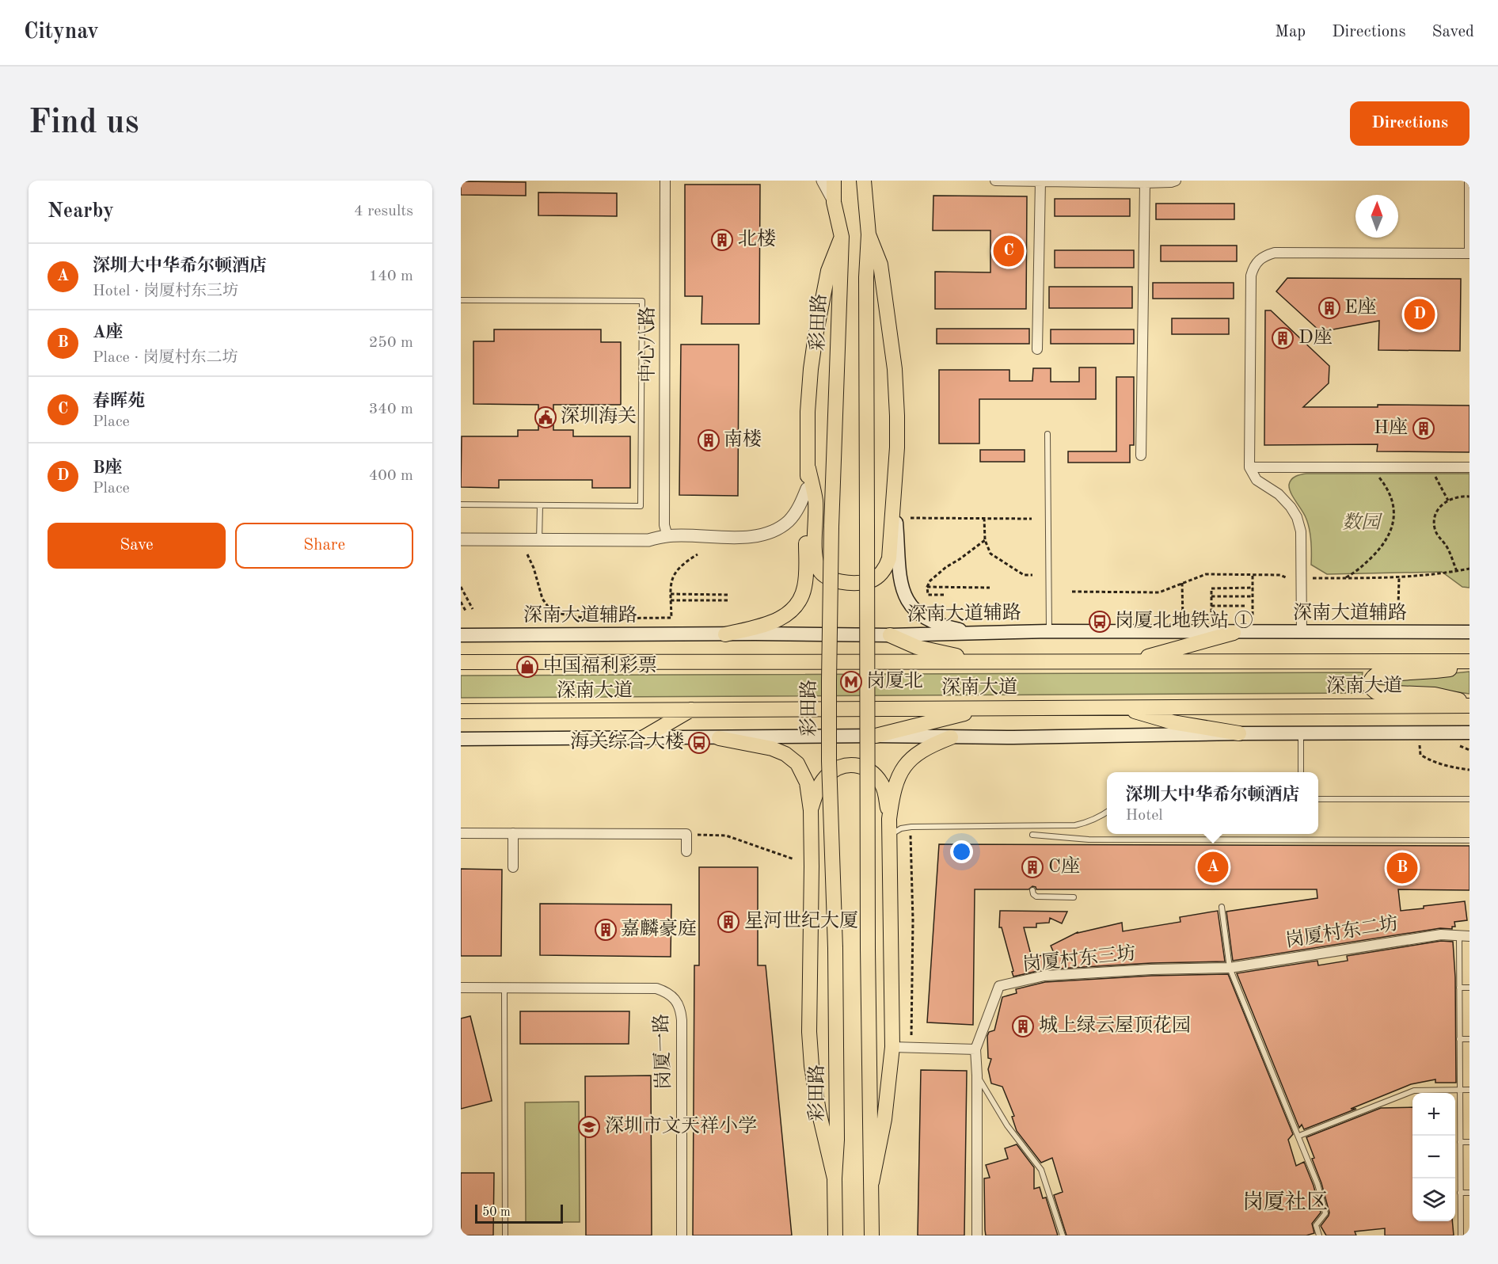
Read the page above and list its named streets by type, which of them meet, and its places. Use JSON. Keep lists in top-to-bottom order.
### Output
{
  "streets": {
    "main road": ["彩田路", "深南大道辅路", "深南大道"],
    "street": [
      "中心八路",
      "岗厦村东二坊",
      "岗厦村东三坊",
      "岗厦一路"
    ]
  },
  "crossings": [
    ["岗厦村东二坊", "岗厦村东三坊"]
  ],
  "districts": ["岗厦社区"],
  "parks": ["数园"],
  "places": {
    "building": [
      "北楼",
      "E座",
      "D座",
      "H座",
      "南楼",
      "C座",
      "星河世纪大厦",
      "嘉麟豪庭",
      "城上绿云屋顶花园"
    ],
    "public building": ["深圳海关"],
    "bus stop": ["岗厦北地铁站 ①", "海关综合大楼"],
    "shop": ["中国福利彩票"],
    "metro station": ["岗厦北"],
    "school or university": ["深圳市文天祥小学"]
  },
  "scale_bar": "50 m",
  "north": "top",
  "page": {
    "header": "Citynav",
    "nav": ["Map", "Directions", "Saved"],
    "buttons": [
      "Directions",
      ["Save", "Share"]
    ],
    "title": "Find us",
    "heading": ["Nearby", "4 results"],
    "pins": [
      "C",
      "D",
      "A",
      "B"
    ],
    "list": [
      {
        "mark": "A",
        "name": "深圳大中华希尔顿酒店",
        "note": "Hotel · 岗厦村东三坊",
        "value": "140 m"
      },
      {
        "mark": "B",
        "name": "A座",
        "note": "Place · 岗厦村东二坊",
        "value": "250 m"
      },
      {
        "mark": "C",
        "name": "春晖苑",
        "note": "Place",
        "value": "340 m"
      },
      {
        "mark": "D",
        "name": "B座",
        "note": "Place",
        "value": "400 m"
      }
    ],
    "popup": ["深圳大中华希尔顿酒店", "Hotel"],
    "map_buttons": ["+", "−"],
    "scale": "50 m"
  }
}
